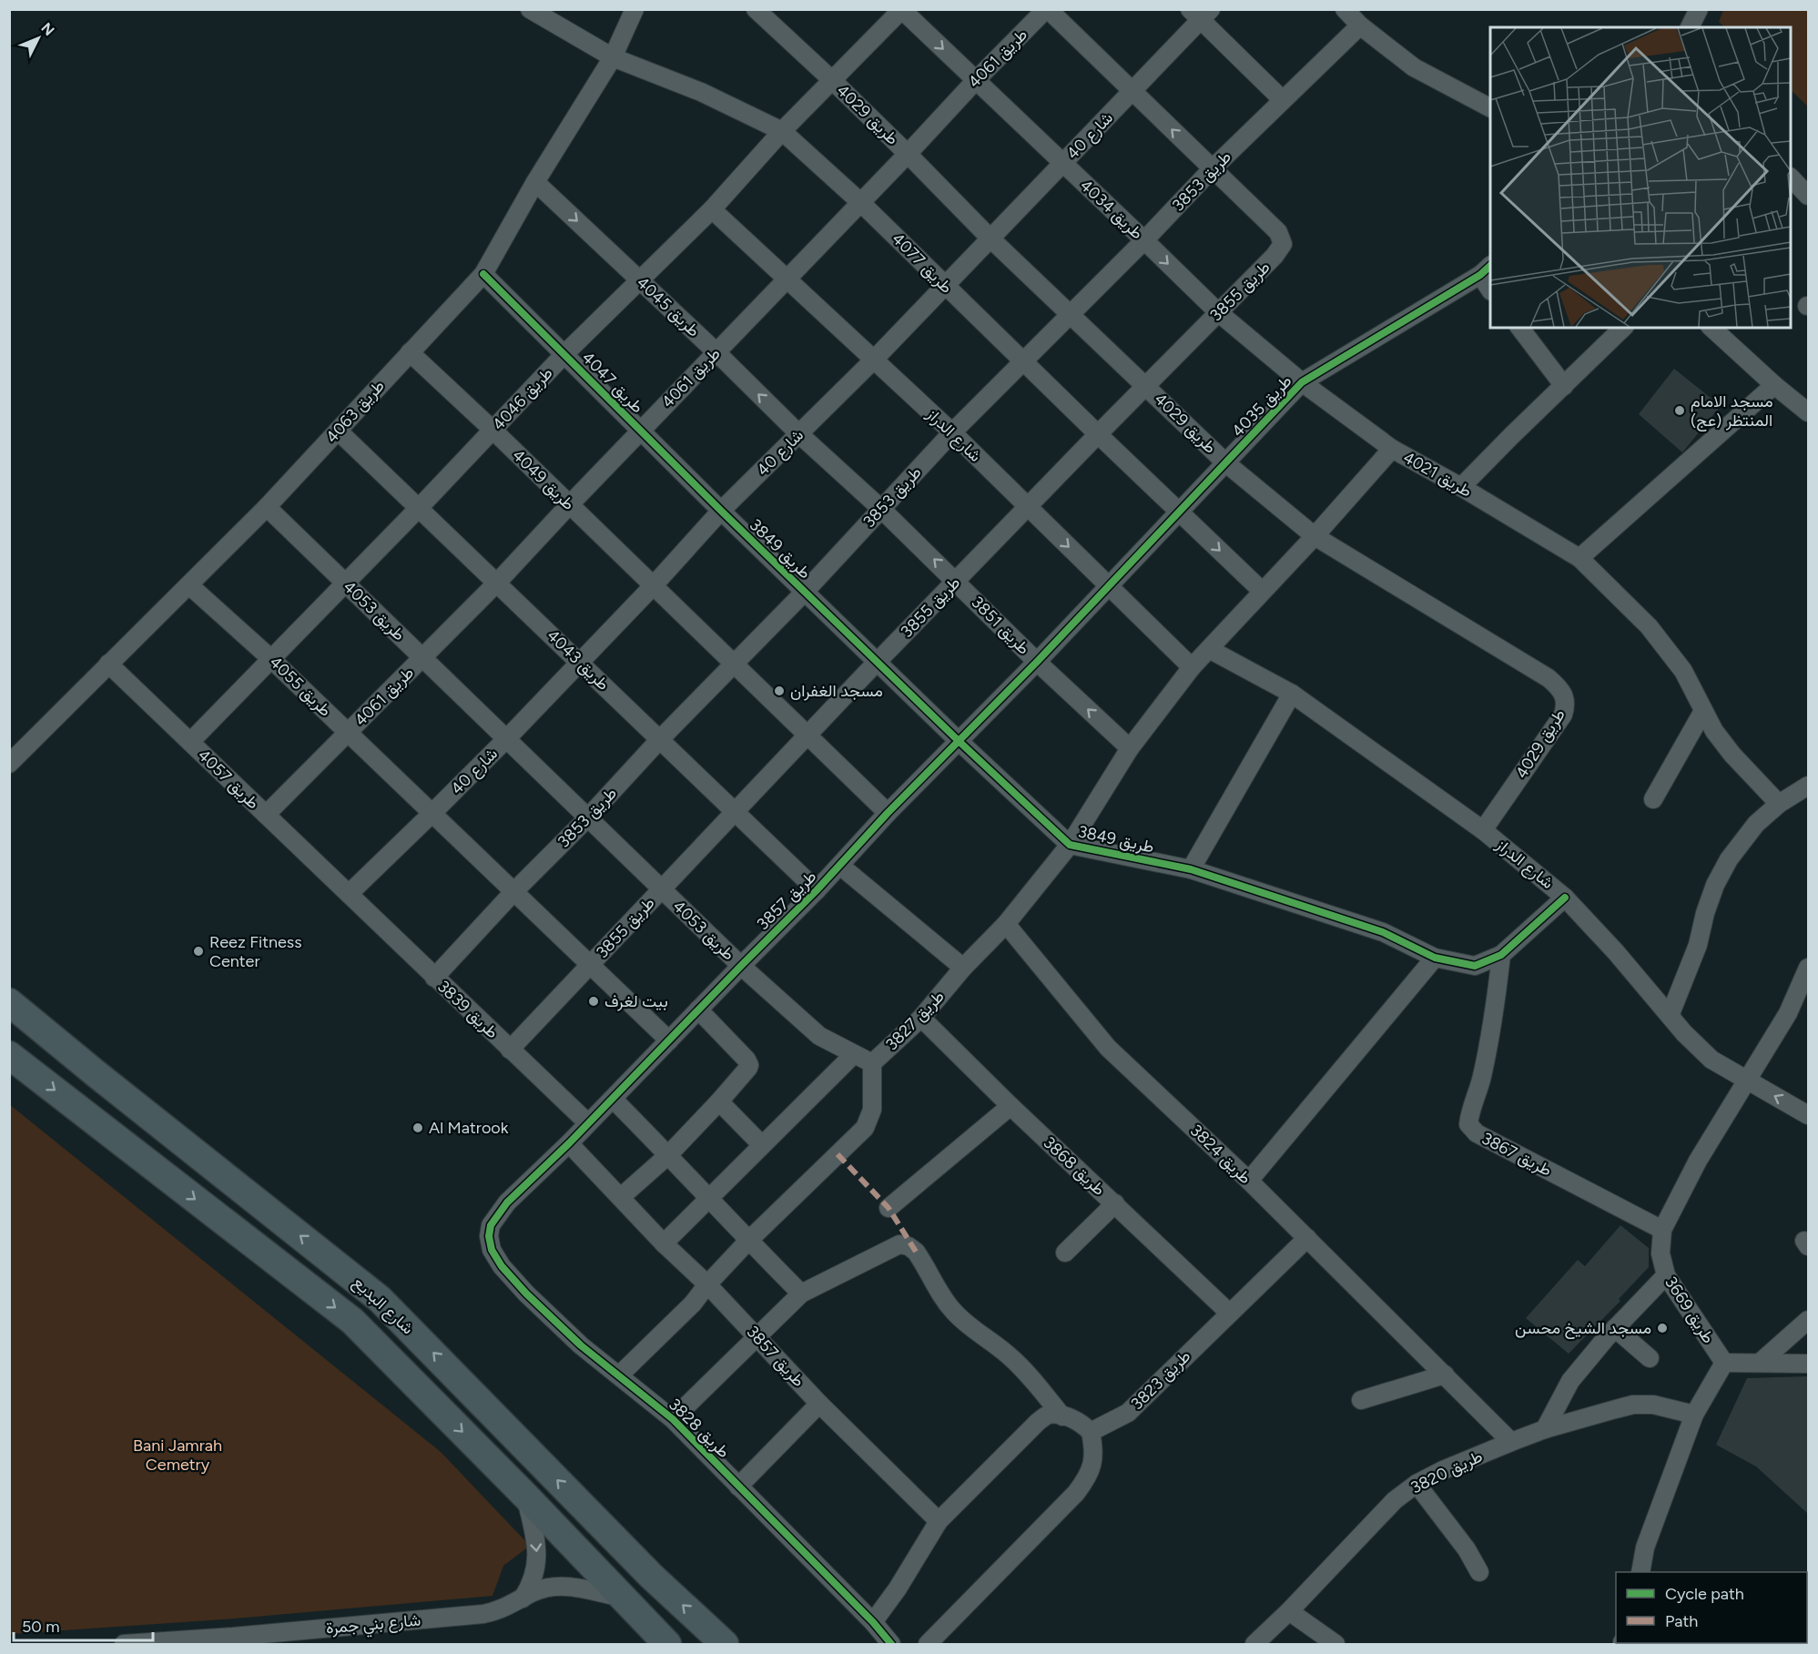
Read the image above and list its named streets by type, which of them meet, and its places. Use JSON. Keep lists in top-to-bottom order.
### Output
{
  "streets": {
    "main road": ["شارع البديع"],
    "street": [
      "طريق 4061",
      "طريق 4029",
      "شارع 40",
      "طريق 3853",
      "طريق 4034",
      "طريق 4077",
      "طريق 3855",
      "طريق 4045",
      "طريق 4047",
      "طريق 4046",
      "طريق 4035",
      "طريق 4063",
      "شارع الدراز",
      "طريق 4021",
      "طريق 4049",
      "طريق 3849",
      "طريق 4053",
      "طريق 3851",
      "طريق 4043",
      "طريق 4055",
      "طريق 4057",
      "طريق 3857",
      "طريق 3839",
      "طريق 3827",
      "طريق 3824",
      "طريق 3867",
      "طريق 3868",
      "طريق 3669",
      "طريق 3823",
      "طريق 3828",
      "طريق 3820",
      "شارع بني جمرة"
    ]
  },
  "crossings": [
    ["طريق 4061", "طريق 4029"],
    ["طريق 4061", "طريق 4034"],
    ["طريق 4061", "طريق 4077"],
    ["طريق 4061", "طريق 4045"],
    ["طريق 4061", "طريق 4047"],
    ["طريق 4061", "شارع الدراز"],
    ["طريق 4061", "طريق 4049"],
    ["طريق 4061", "طريق 4053"],
    ["طريق 4061", "طريق 4043"],
    ["طريق 4061", "طريق 4055"],
    ["طريق 4061", "طريق 4057"],
    ["طريق 4029", "شارع 40"],
    ["طريق 4029", "طريق 3853"],
    ["طريق 4029", "طريق 3855"],
    ["طريق 4029", "طريق 4046"],
    ["طريق 4029", "طريق 4035"],
    ["طريق 4029", "شارع الدراز"],
    ["طريق 4029", "طريق 3827"],
    ["شارع 40", "طريق 4034"],
    ["شارع 40", "طريق 4077"],
    ["شارع 40", "طريق 4045"],
    ["شارع 40", "طريق 4047"],
    ["شارع 40", "شارع الدراز"],
    ["شارع 40", "طريق 4049"],
    ["شارع 40", "طريق 3849"],
    ["شارع 40", "طريق 4053"],
    ["شارع 40", "طريق 3851"],
    ["شارع 40", "طريق 4043"],
    ["شارع 40", "طريق 4055"],
    ["شارع 40", "طريق 4057"],
    ["شارع 40", "طريق 3839"],
    ["طريق 3853", "طريق 4034"],
    ["طريق 3853", "طريق 4077"],
    ["طريق 3853", "طريق 3855"],
    ["طريق 3853", "شارع الدراز"],
    ["طريق 3853", "طريق 4049"],
    ["طريق 3853", "طريق 3849"],
    ["طريق 3853", "طريق 4053"],
    ["طريق 3853", "طريق 3851"],
    ["طريق 3853", "طريق 4043"],
    ["طريق 3853", "طريق 4055"],
    ["طريق 3853", "طريق 3839"],
    ["طريق 4034", "طريق 3855"],
    ["طريق 4034", "طريق 4046"],
    ["طريق 4034", "طريق 4035"],
    ["طريق 4034", "طريق 4021"],
    ["طريق 4077", "طريق 3855"],
    ["طريق 4077", "طريق 4046"],
    ["طريق 4077", "طريق 4035"],
    ["طريق 4077", "طريق 4063"],
    ["طريق 4077", "طريق 3827"],
    ["طريق 3855", "شارع الدراز"],
    ["طريق 3855", "طريق 4049"],
    ["طريق 3855", "طريق 3849"],
    ["طريق 3855", "طريق 4053"],
    ["طريق 3855", "طريق 3851"],
    ["طريق 3855", "طريق 4043"],
    ["طريق 3855", "طريق 4055"],
    ["طريق 3855", "طريق 3839"],
    ["طريق 4045", "طريق 4046"],
    ["طريق 4045", "طريق 4063"],
    ["طريق 4045", "طريق 3851"],
    ["طريق 4047", "طريق 4046"],
    ["طريق 4047", "طريق 4063"],
    ["طريق 4047", "طريق 3849"],
    ["طريق 4046", "شارع الدراز"],
    ["طريق 4046", "طريق 4049"],
    ["طريق 4046", "طريق 4053"],
    ["طريق 4046", "طريق 4043"],
    ["طريق 4046", "طريق 4055"],
    ["طريق 4046", "طريق 4057"],
    ["طريق 4035", "شارع الدراز"],
    ["طريق 4035", "طريق 4021"],
    ["طريق 4035", "طريق 3857"],
    ["طريق 4063", "طريق 4049"],
    ["طريق 4063", "طريق 4053"],
    ["طريق 4063", "طريق 4043"],
    ["طريق 4063", "طريق 4055"],
    ["طريق 4063", "طريق 4057"],
    ["شارع الدراز", "طريق 3849"],
    ["شارع الدراز", "طريق 3857"],
    ["شارع الدراز", "طريق 3827"],
    ["شارع الدراز", "طريق 3669"],
    ["طريق 4021", "طريق 3827"],
    ["طريق 4049", "طريق 3857"],
    ["طريق 3849", "طريق 3857"],
    ["طريق 3849", "طريق 3827"],
    ["طريق 3849", "طريق 3867"],
    ["طريق 4053", "طريق 3857"],
    ["طريق 4053", "طريق 3827"],
    ["طريق 3851", "طريق 3857"],
    ["طريق 3851", "طريق 3827"],
    ["طريق 4043", "طريق 3857"],
    ["طريق 4055", "طريق 3857"],
    ["طريق 4057", "طريق 3839"],
    ["طريق 3857", "طريق 3839"],
    ["طريق 3857", "طريق 3827"],
    ["طريق 3857", "طريق 3828"],
    ["طريق 3827", "طريق 3824"],
    ["طريق 3827", "طريق 3868"],
    ["طريق 3827", "طريق 3828"],
    ["طريق 3824", "طريق 3823"],
    ["طريق 3824", "طريق 3820"],
    ["طريق 3867", "طريق 3669"],
    ["طريق 3868", "طريق 3823"],
    ["شارع البديع", "شارع بني جمرة"]
  ],
  "one_way": ["طريق 4034", "طريق 3851"],
  "parks": ["Bani Jamrah Cemetry"],
  "places": [
    "مسجد الامام المنتظر (عج)",
    "مسجد الغفران",
    "Reez Fitness Center",
    "بيت لغرف",
    "Al Matrook",
    "مسجد الشيخ محسن"
  ],
  "legend": ["Cycle path", "Path"],
  "scale_bar": "50 m",
  "north": "top right"
}
